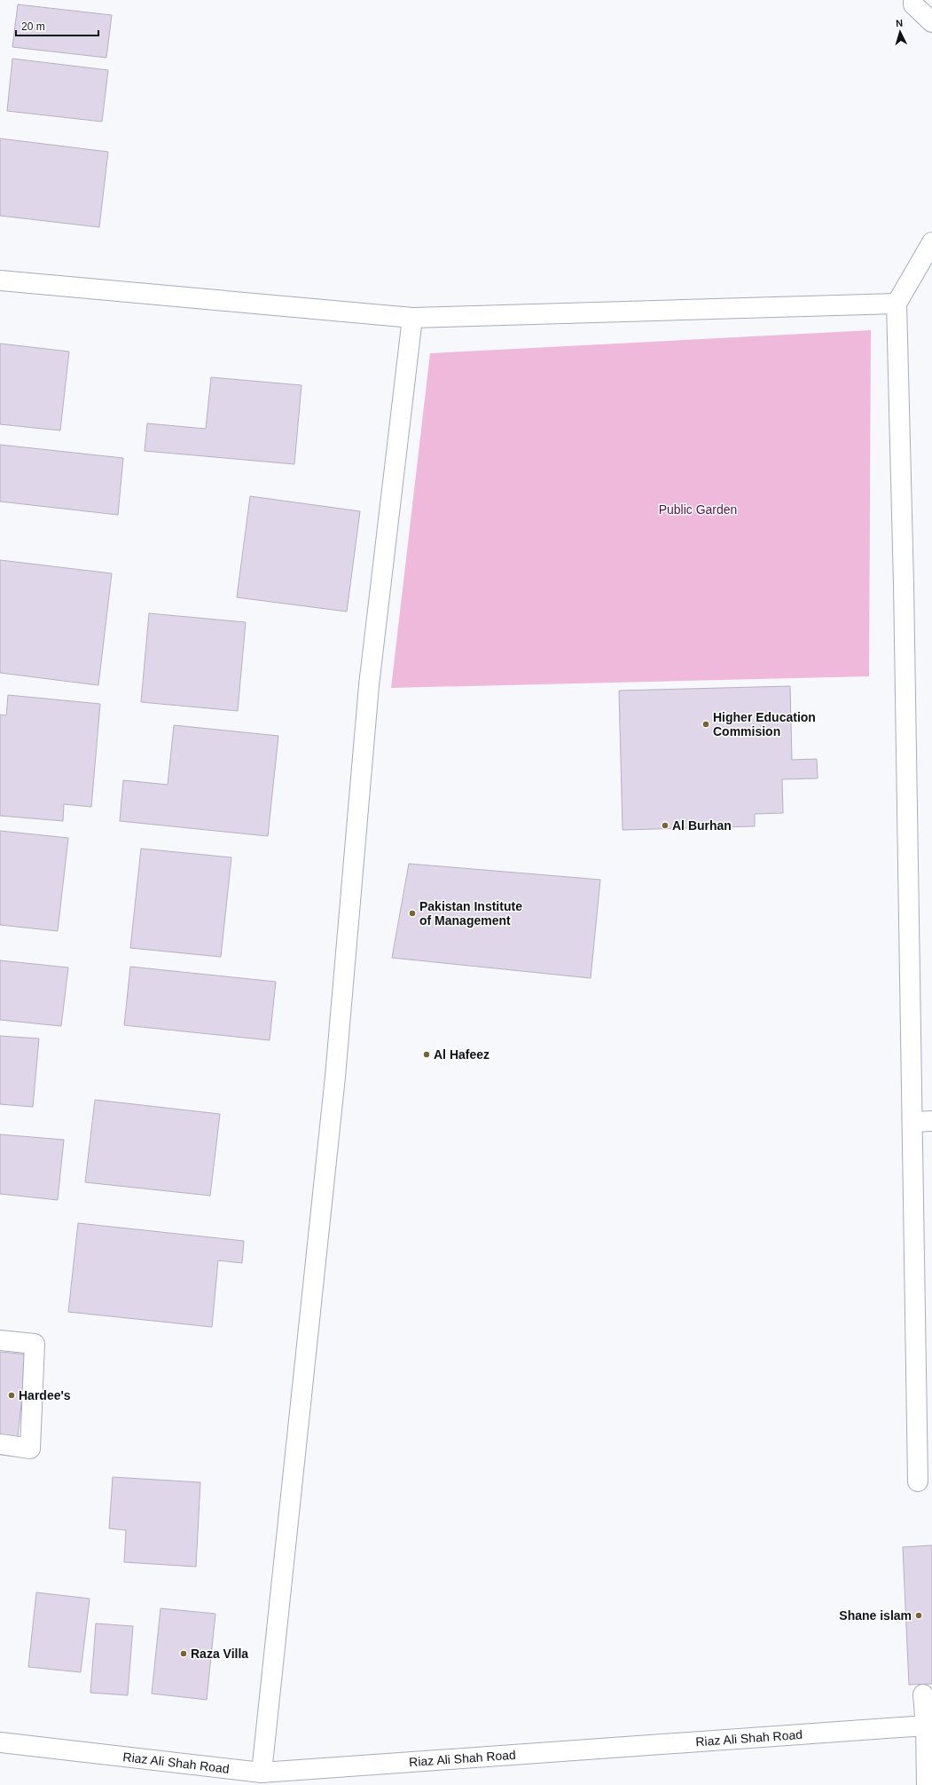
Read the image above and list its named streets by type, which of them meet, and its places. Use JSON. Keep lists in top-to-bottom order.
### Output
{
  "streets": {
    "street": ["Riaz Ali Shah Road"]
  },
  "parks": ["Public Garden"],
  "places": [
    "Higher Education Commision",
    "Al Burhan",
    "Pakistan Institute of Management",
    "Al Hafeez",
    "Hardee's",
    "Shane islam",
    "Raza Villa"
  ],
  "scale_bar": "20 m",
  "north": "top"
}
